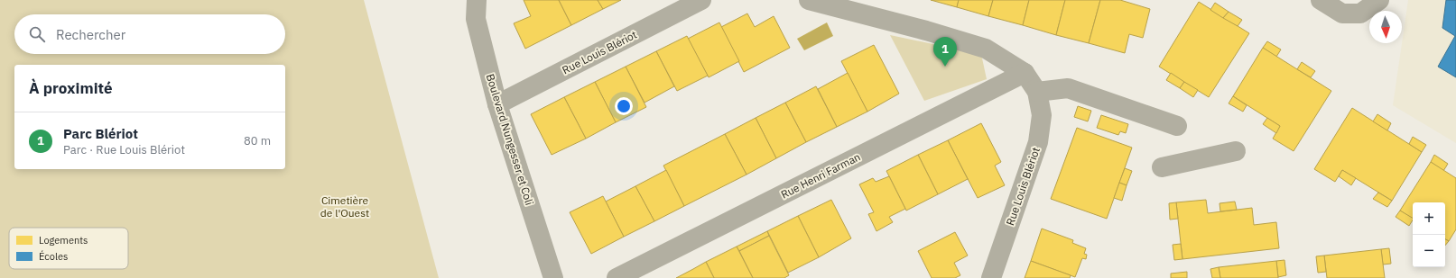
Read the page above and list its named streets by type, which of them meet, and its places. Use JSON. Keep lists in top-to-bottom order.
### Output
{
  "streets": {
    "street": ["Rue Louis Blériot", "Boulevard Nungesser et Coli", "Rue Henri Farman"]
  },
  "crossings": [
    ["Rue Louis Blériot", "Boulevard Nungesser et Coli"],
    ["Rue Louis Blériot", "Rue Henri Farman"]
  ],
  "parks": ["Cimetière de l'Ouest"],
  "legend": ["Logements", "Écoles"],
  "north": "bottom",
  "page": {
    "search": "Rechercher",
    "pins": "1",
    "heading": "À proximité",
    "list": [
      {
        "mark": "1",
        "name": "Parc Blériot",
        "note": "Parc · Rue Louis Blériot",
        "value": "80 m"
      }
    ],
    "map_buttons": ["+", "−"]
  }
}
